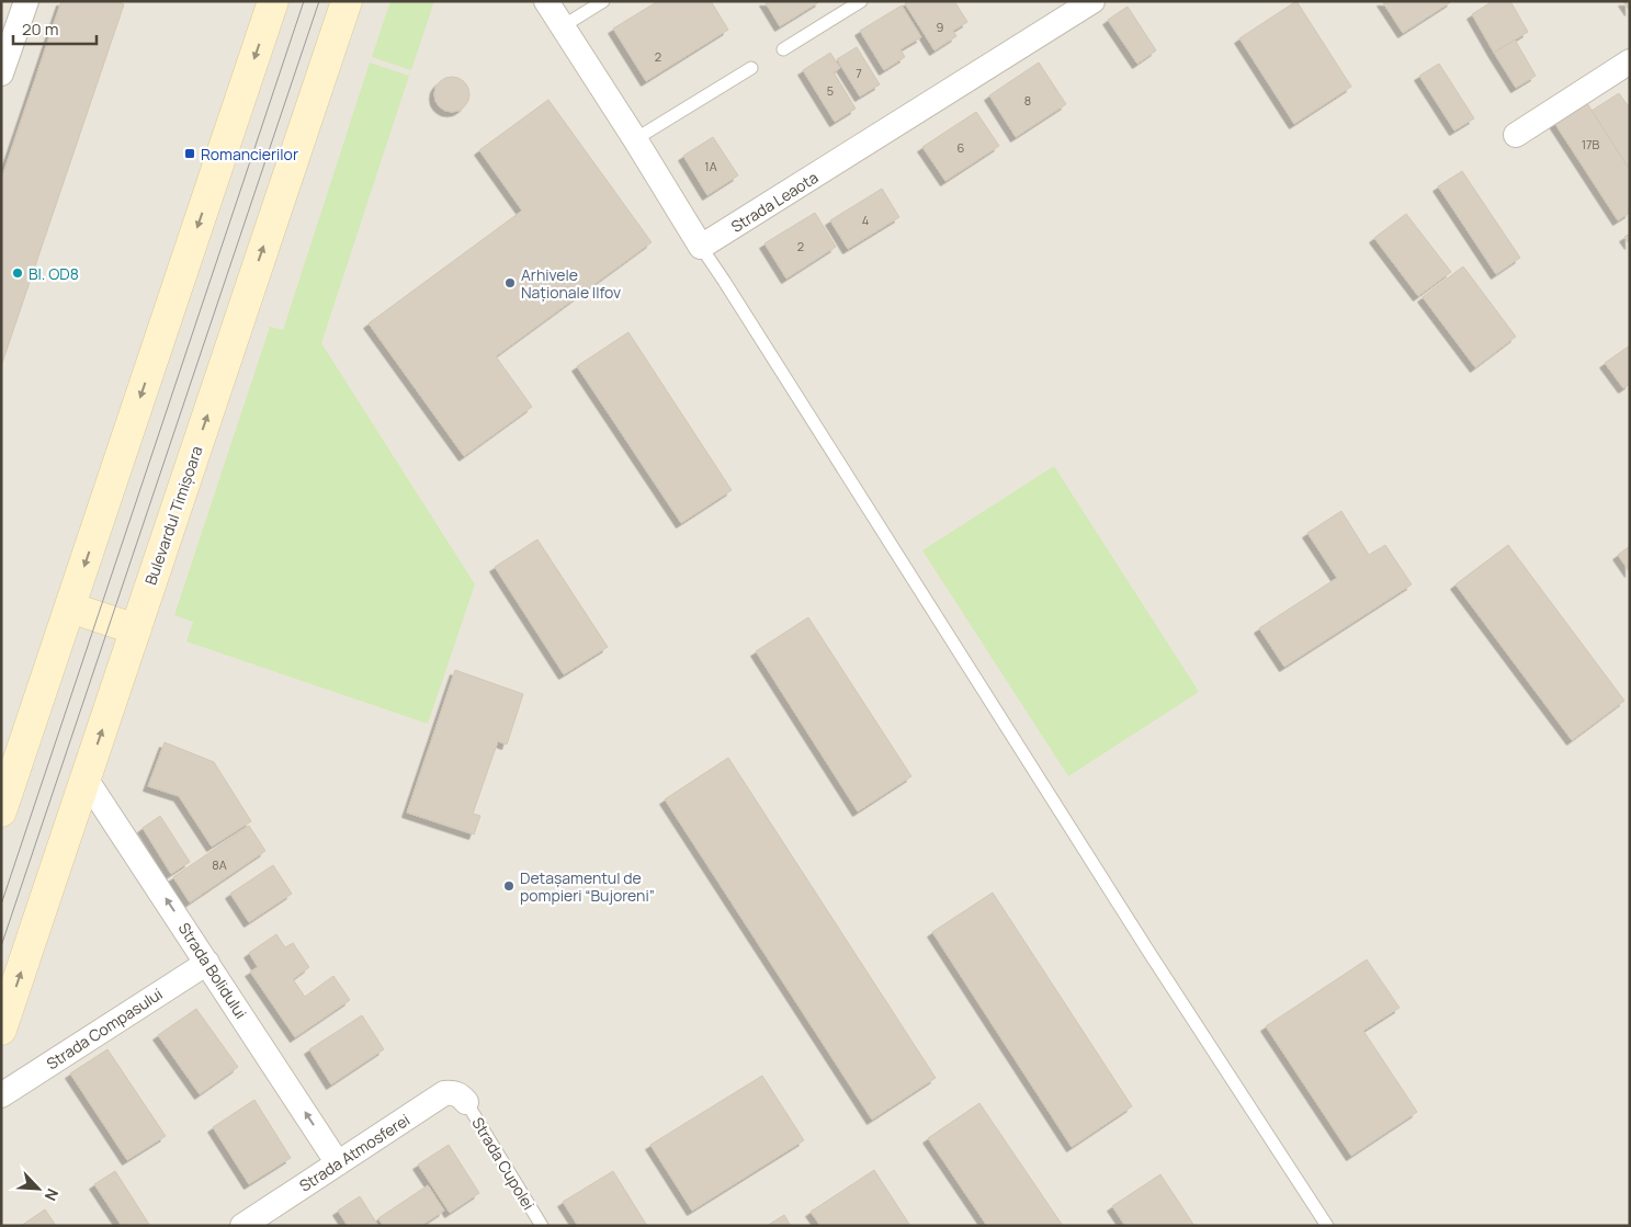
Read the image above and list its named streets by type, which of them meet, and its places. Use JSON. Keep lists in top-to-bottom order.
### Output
{
  "streets": {
    "main road": ["Bulevardul Timișoara"],
    "street": [
      "Strada Leaota",
      "Strada Bolidului",
      "Strada Compasului",
      "Strada Atmosferei"
    ],
    "lane": ["Strada Cupolei"]
  },
  "crossings": [
    ["Bulevardul Timișoara", "Strada Bolidului"],
    ["Strada Bolidului", "Strada Compasului"],
    ["Strada Bolidului", "Strada Atmosferei"],
    ["Strada Atmosferei", "Strada Cupolei"]
  ],
  "one_way": ["Strada Bolidului"],
  "places": {
    "transit": ["Romancierilor"],
    "other": ["Bl. OD8", "Arhivele Naționale Ilfov", "Detașamentul de pompieri “Bujoreni”"]
  },
  "house_numbers": [
    "9",
    "2",
    "7",
    "5",
    "8",
    "17B",
    "6",
    "1A",
    "4",
    "2",
    "8A"
  ],
  "scale_bar": "20 m",
  "north": "bottom right"
}
